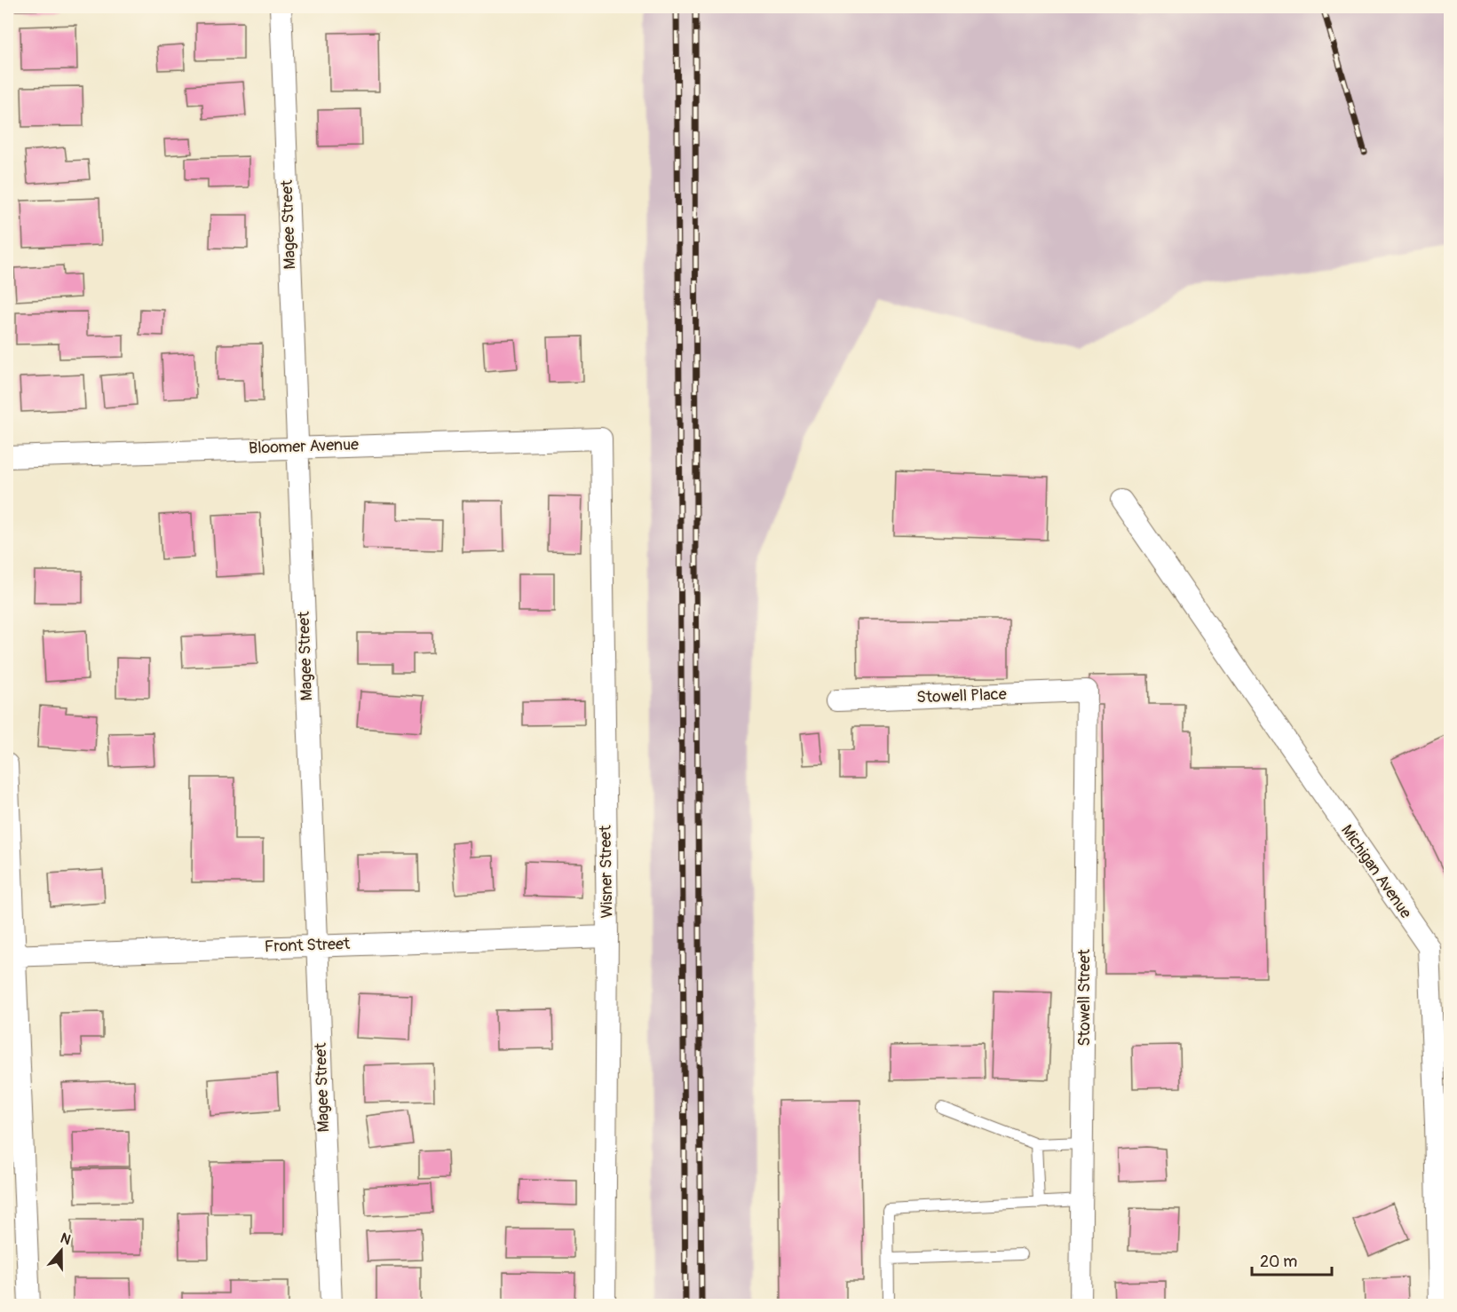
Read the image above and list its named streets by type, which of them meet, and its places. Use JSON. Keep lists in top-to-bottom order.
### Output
{
  "streets": {
    "street": [
      "Magee Street",
      "Bloomer Avenue",
      "Stowell Place",
      "Wisner Street",
      "Michigan Avenue",
      "Front Street",
      "Stowell Street"
    ]
  },
  "crossings": [
    ["Magee Street", "Bloomer Avenue"],
    ["Magee Street", "Front Street"],
    ["Bloomer Avenue", "Wisner Street"],
    ["Stowell Place", "Stowell Street"],
    ["Wisner Street", "Front Street"]
  ],
  "scale_bar": "20 m",
  "north": "top"
}
